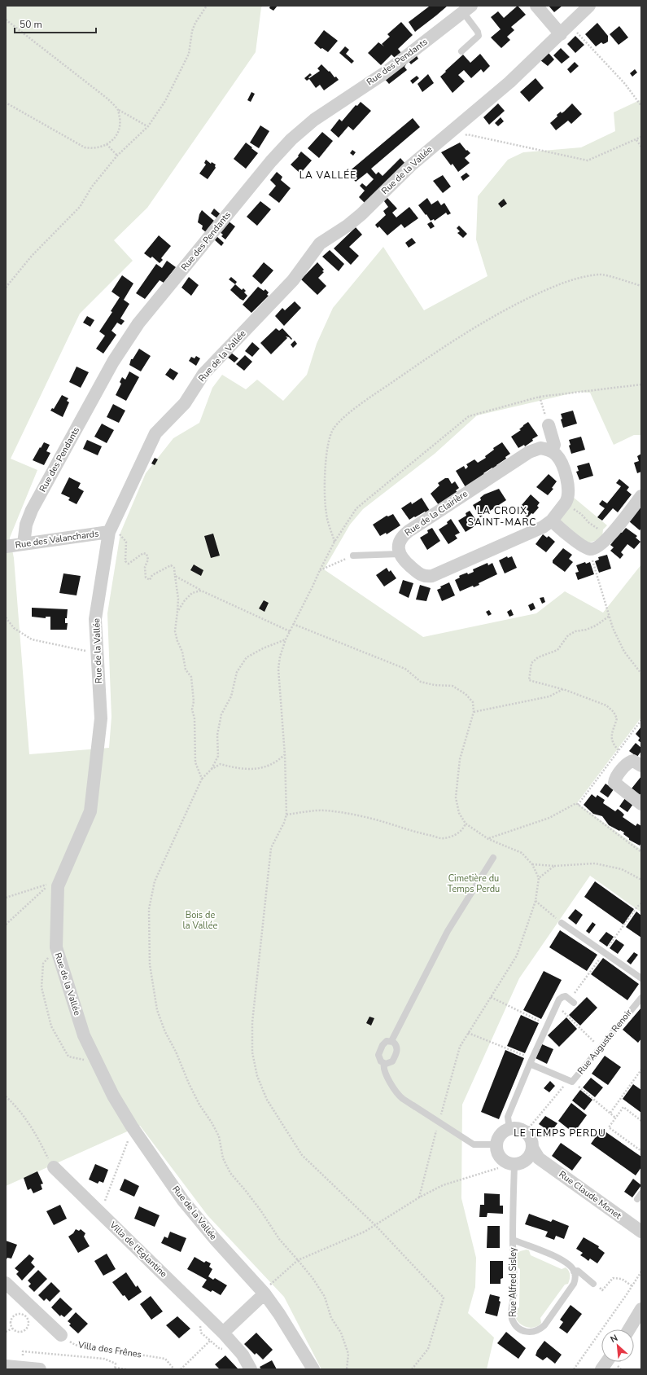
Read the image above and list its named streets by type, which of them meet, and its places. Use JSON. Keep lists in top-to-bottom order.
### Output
{
  "streets": {
    "street": [
      "Rue des Pendants",
      "Rue de la Vallée",
      "Rue de la Clairière",
      "Rue des Valanchards",
      "Rue Claude Monet",
      "Villa de l'Eglantine"
    ],
    "lane": ["Rue Auguste Renoir", "Rue Alfred Sisley"],
    "path": ["Villa des Frênes"]
  },
  "crossings": [
    ["Rue des Pendants", "Rue des Valanchards"],
    ["Rue de la Vallée", "Rue des Valanchards"],
    ["Rue Claude Monet", "Rue Alfred Sisley"]
  ],
  "districts": ["LA VALLÉE", "LA CROIX SAINT-MARC", "LE TEMPS PERDU"],
  "parks": ["Cimetière du Temps Perdu", "Bois de la Vallée"],
  "scale_bar": "50 m",
  "north": "top left"
}
